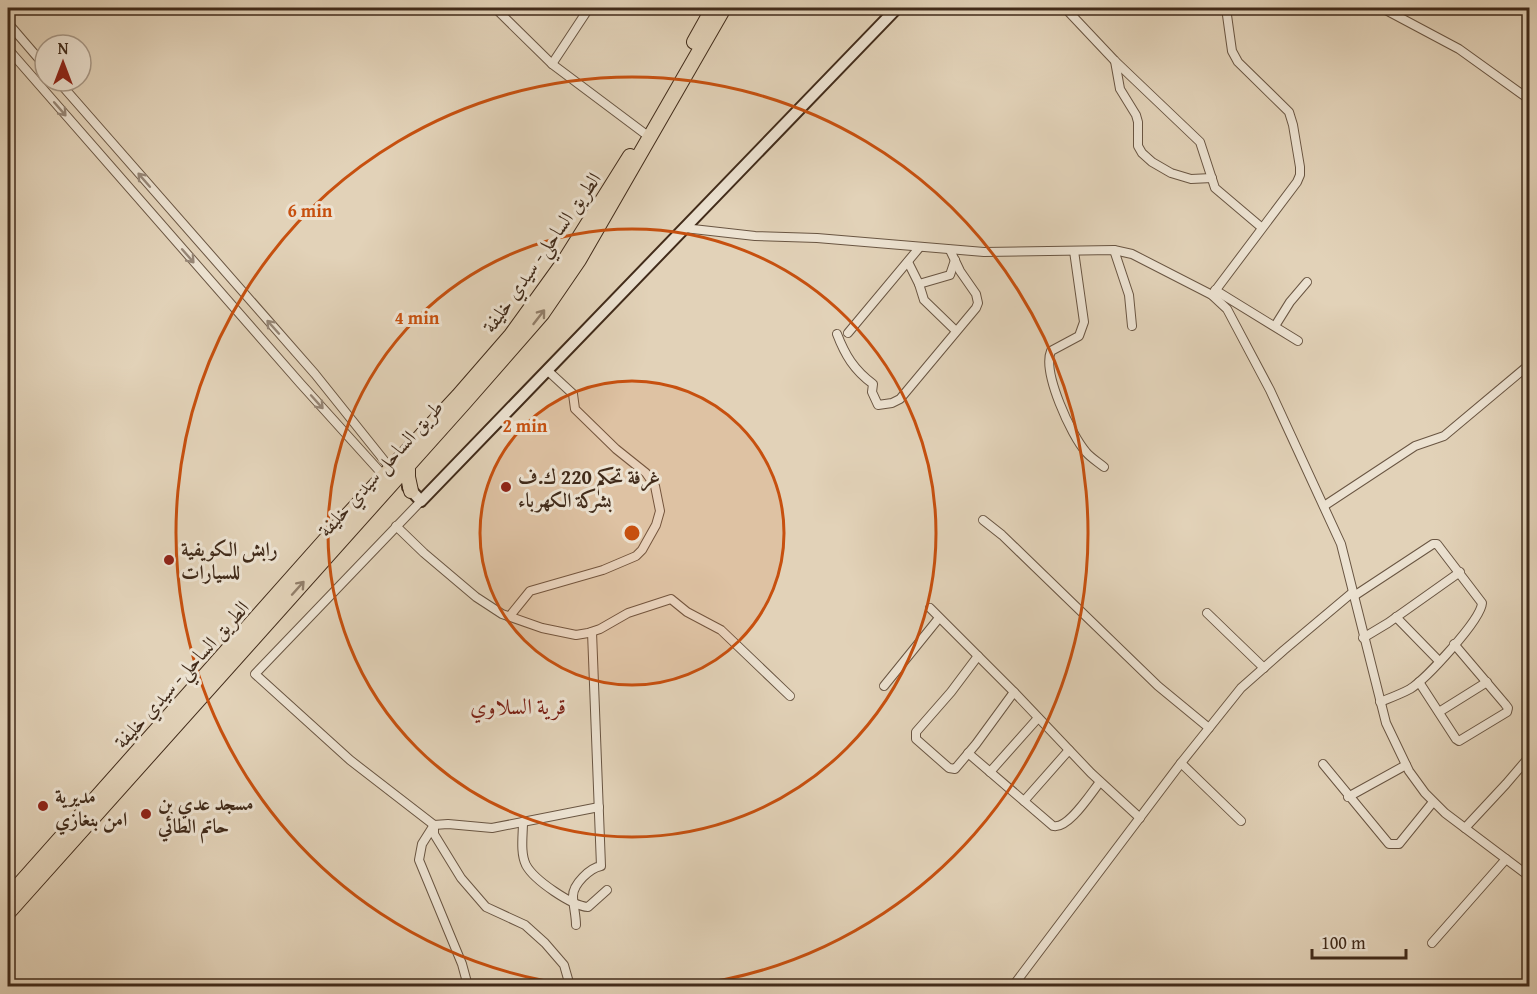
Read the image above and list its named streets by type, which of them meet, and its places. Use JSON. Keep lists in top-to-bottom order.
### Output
{
  "streets": {
    "highway": ["الطريق الساحلي- سيدي خليفة", "طريق الساحل سيدي خليفة"]
  },
  "crossings": [
    ["الطريق الساحلي- سيدي خليفة", "طريق الساحل سيدي خليفة"]
  ],
  "one_way": ["طريق الساحل سيدي خليفة"],
  "districts": ["قرية السلاوي"],
  "places": [
    "غرفة تحكم 220 ك.ف بشركة الكهرباء",
    "رابش الكويفية للسيارات",
    "مديرية امن بنغازي",
    "مسجد عدي بن حاتم الطائي"
  ],
  "scale_bar": "100 m",
  "north": "top",
  "rings": ["6 min", "4 min", "2 min"]
}
